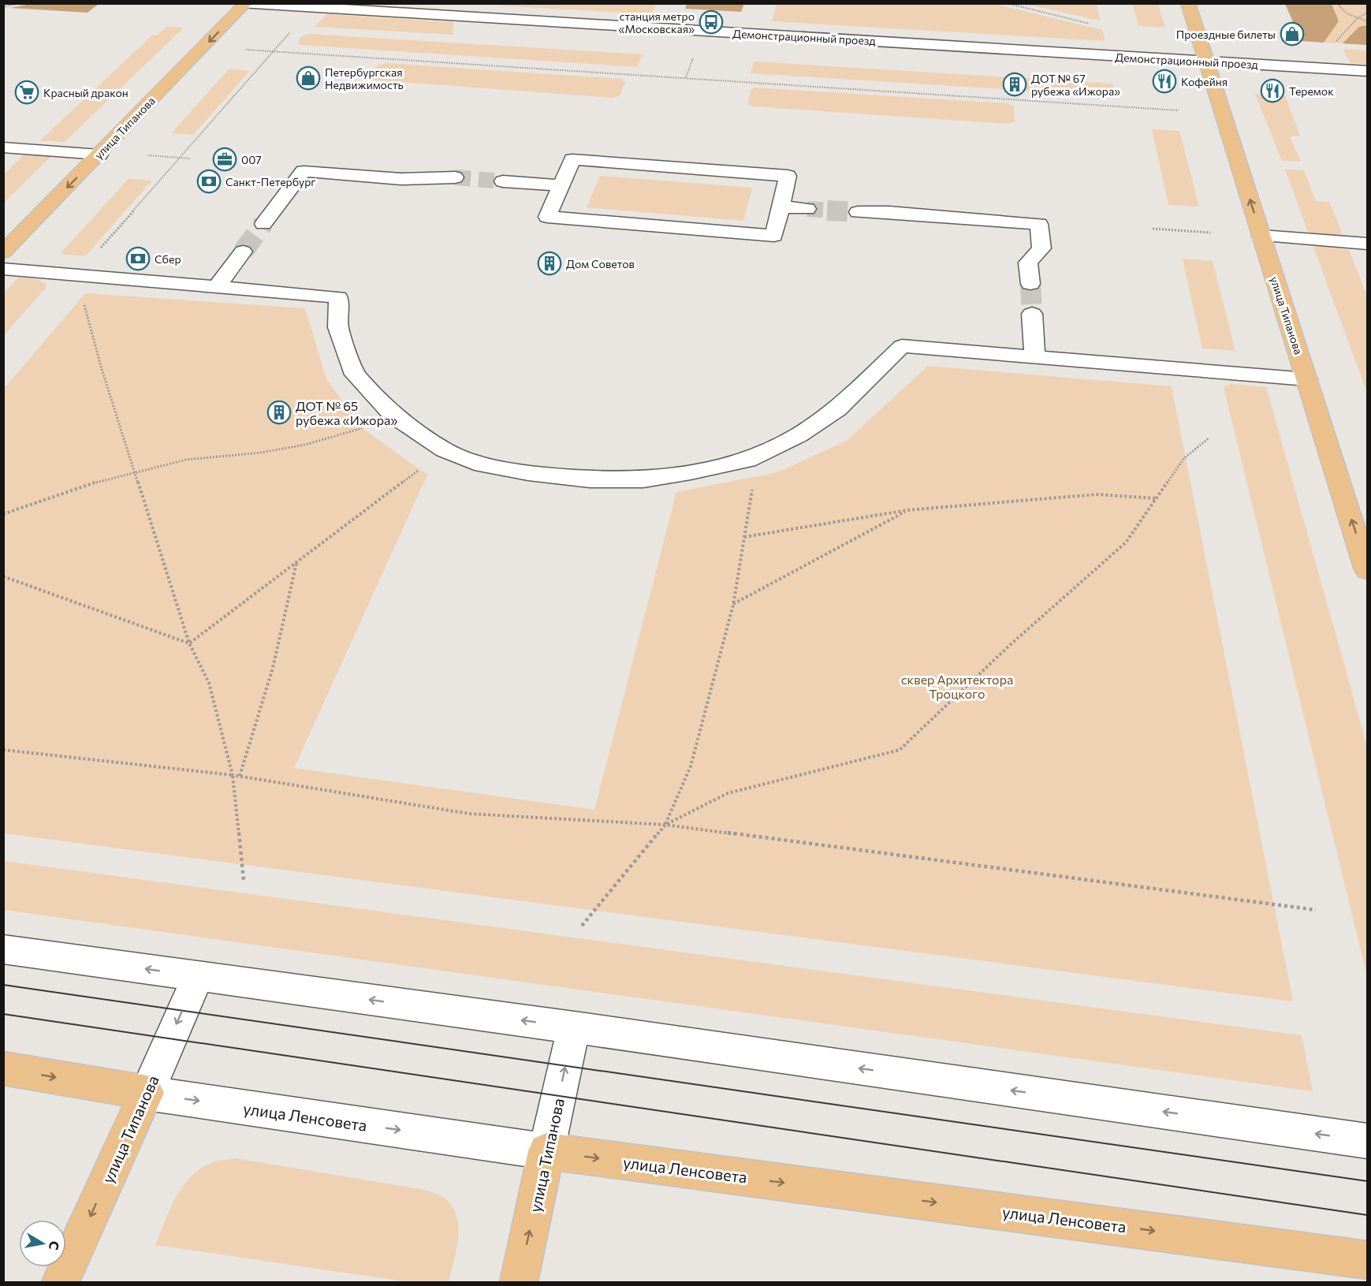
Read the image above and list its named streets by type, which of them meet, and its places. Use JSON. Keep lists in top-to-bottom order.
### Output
{
  "streets": {
    "main road": ["улица Типанова", "улица Ленсовета"],
    "street": ["Демонстрационный проезд"]
  },
  "crossings": [
    ["Демонстрационный проезд", "улица Типанова"],
    ["улица Типанова", "улица Ленсовета"]
  ],
  "one_way": ["улица Ленсовета"],
  "parks": ["сквер Архитектора Троцкого"],
  "places": {
    "bus stop": ["станция метро «Московская»"],
    "shop": ["Проездные билеты", "Петербургская Недвижимость"],
    "restaurant": ["Кофейня", "Теремок"],
    "building": ["ДОТ № 67 рубежа «Ижора»", "Дом Советов", "ДОТ № 65 рубежа «Ижора»"],
    "supermarket": ["Красный дракон"],
    "office": ["007"],
    "bank": ["Санкт-Петербург", "Сбер"]
  },
  "north": "right"
}
